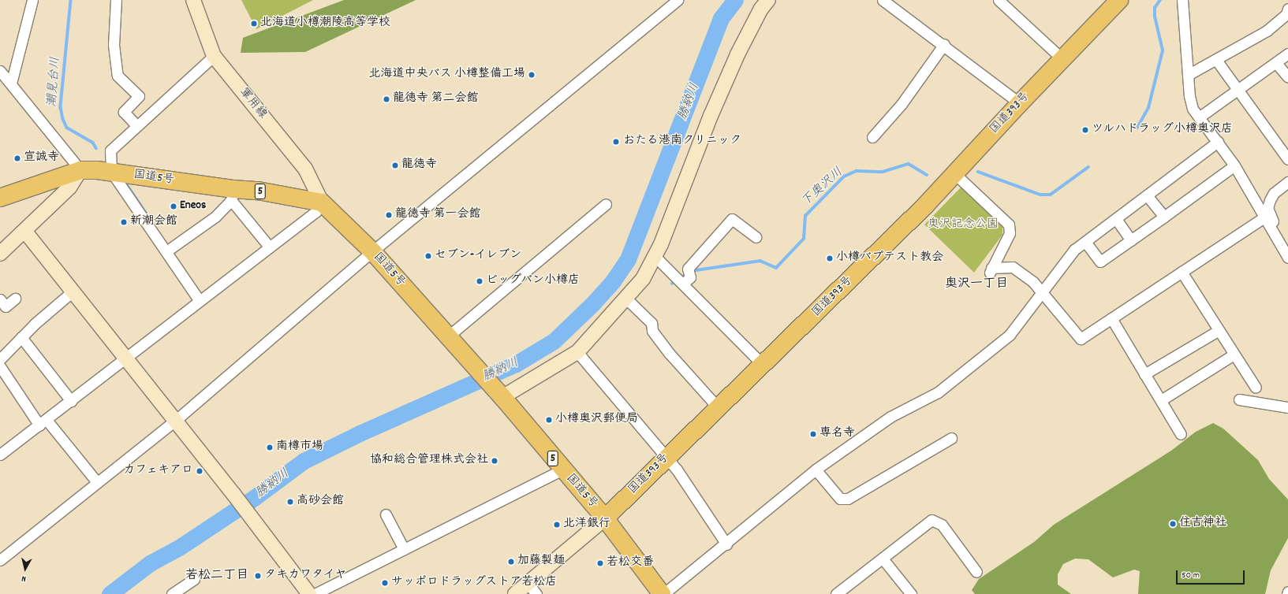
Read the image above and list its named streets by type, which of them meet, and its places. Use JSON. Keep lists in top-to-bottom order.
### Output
{
  "streets": {
    "highway": ["国道393号", "国道5号", "5"],
    "street": ["軍用線"]
  },
  "crossings": [
    ["軍用線", "国道5号"],
    ["国道393号", "国道5号"]
  ],
  "districts": ["奥沢一丁目", "若松二丁目"],
  "water": ["潮見台川", "勝納川", "下奥沢川"],
  "parks": ["奥沢記念公園"],
  "places": [
    "北海道小樽潮陵高等学校",
    "北海道中央バス 小樽整備工場",
    "龍徳寺 第二会館",
    "ツルハドラッグ小樽奥沢店",
    "おたる港南クリニック",
    "宣誠寺",
    "龍徳寺",
    "Eneos",
    "龍徳寺 第一会館",
    "新潮会館",
    "セブン-イレブン",
    "小樽バプテスト教会",
    "ビッグバン小樽店",
    "小樽奥沢郵便局",
    "専名寺",
    "南樽市場",
    "協和総合管理株式会社",
    "カフェキアロ",
    "高砂会館",
    "住吉神社",
    "北洋銀行",
    "加藤製麺",
    "若松交番",
    "タキカワタイヤ",
    "サッポロドラッグストア若松店"
  ],
  "scale_bar": "50 m",
  "north": "bottom"
}
